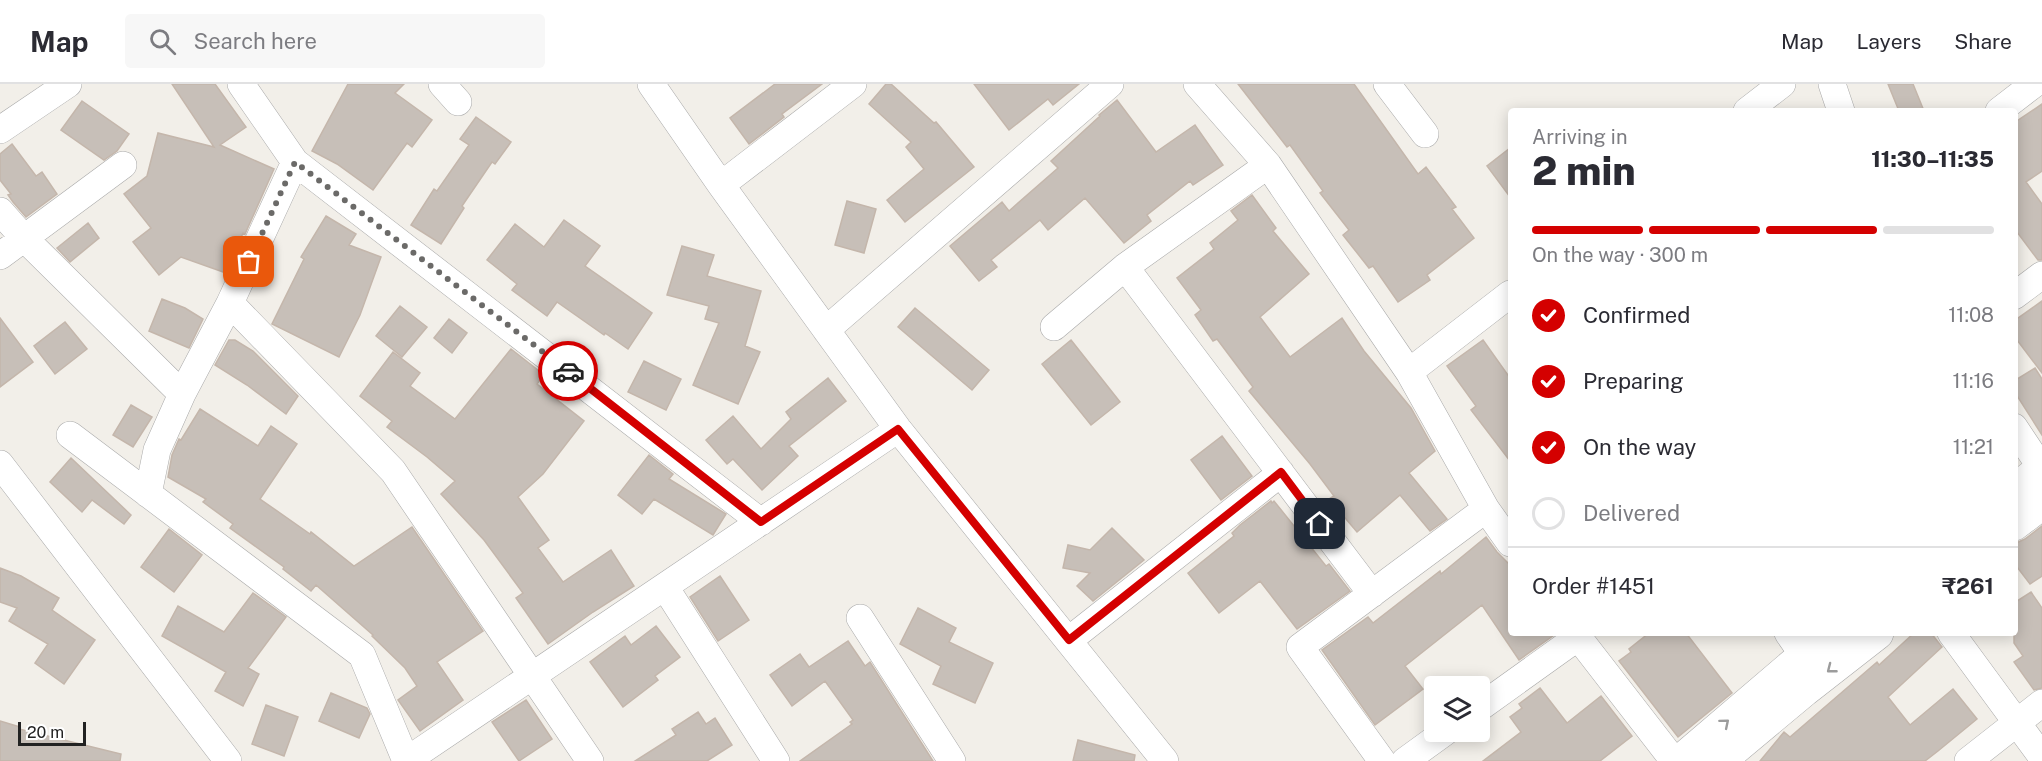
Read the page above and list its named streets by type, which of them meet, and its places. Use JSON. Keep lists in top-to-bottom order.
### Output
{
  "scale_bar": "20 m",
  "page": {
    "header": "Map",
    "search": "Search here",
    "nav": ["Map", "Layers", "Share"],
    "heading": ["2 min", "Arriving in", "11:30–11:35"],
    "panel": ["Order #1451", "₹261"],
    "bar": "On the way · 300 m",
    "list": [
      ["Confirmed", "11:08"],
      ["Preparing", "11:16"],
      ["On the way", "11:21"],
      "Delivered"
    ],
    "scale": "20 m"
  }
}
